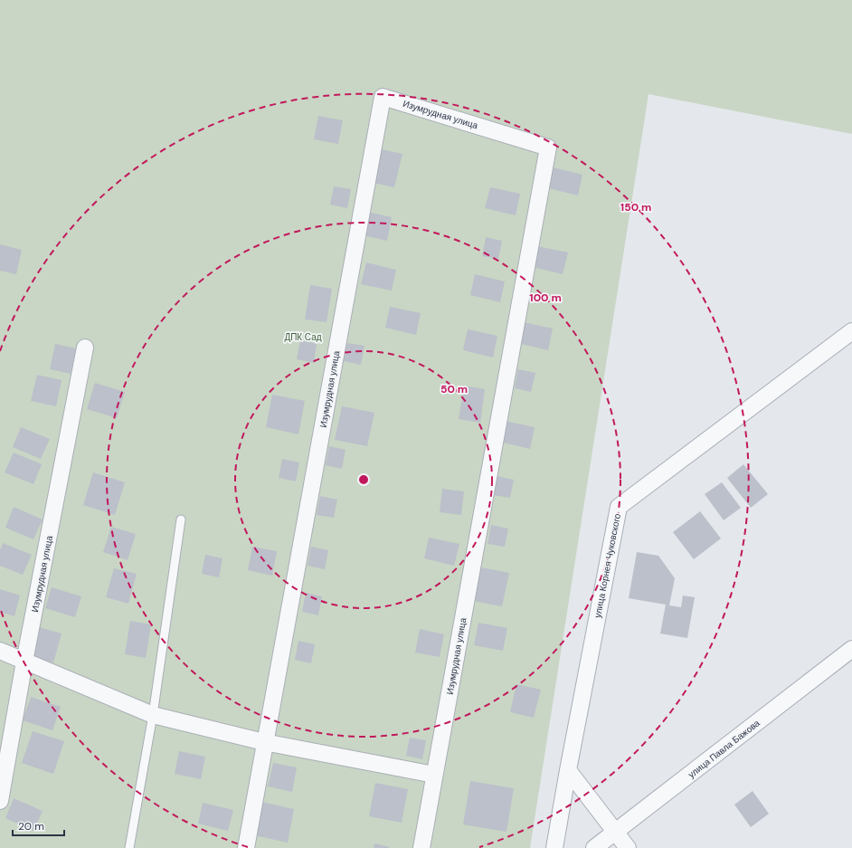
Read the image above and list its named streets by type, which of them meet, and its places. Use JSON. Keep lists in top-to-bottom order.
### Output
{
  "streets": {
    "street": ["Изумрудная улица", "улица Корнея Чуковского", "улица Павла Бажова"]
  },
  "parks": ["ДПК Сад"],
  "scale_bar": "20 m",
  "rings": ["150 m", "100 m", "50 m"]
}
